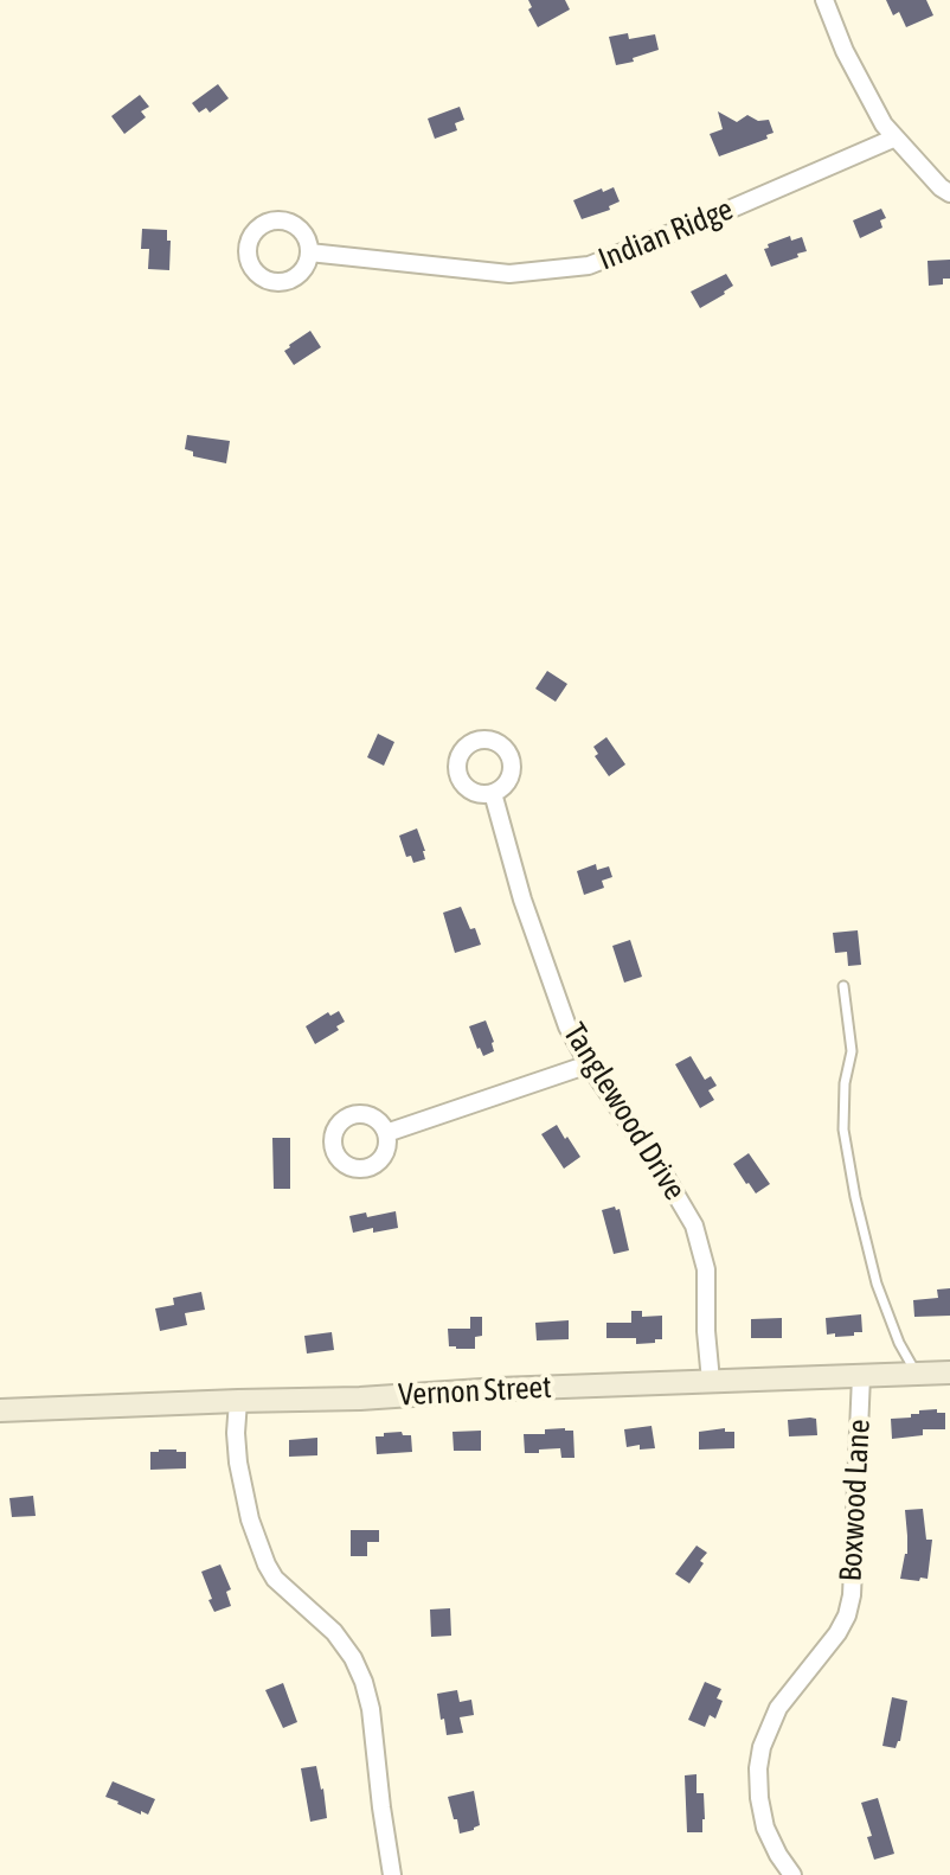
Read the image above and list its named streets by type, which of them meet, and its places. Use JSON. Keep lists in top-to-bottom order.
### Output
{
  "streets": {
    "main road": ["Vernon Street"],
    "street": ["Indian Ridge", "Tanglewood Drive", "Boxwood Lane"]
  },
  "crossings": [
    ["Tanglewood Drive", "Vernon Street"],
    ["Vernon Street", "Boxwood Lane"]
  ]
}
